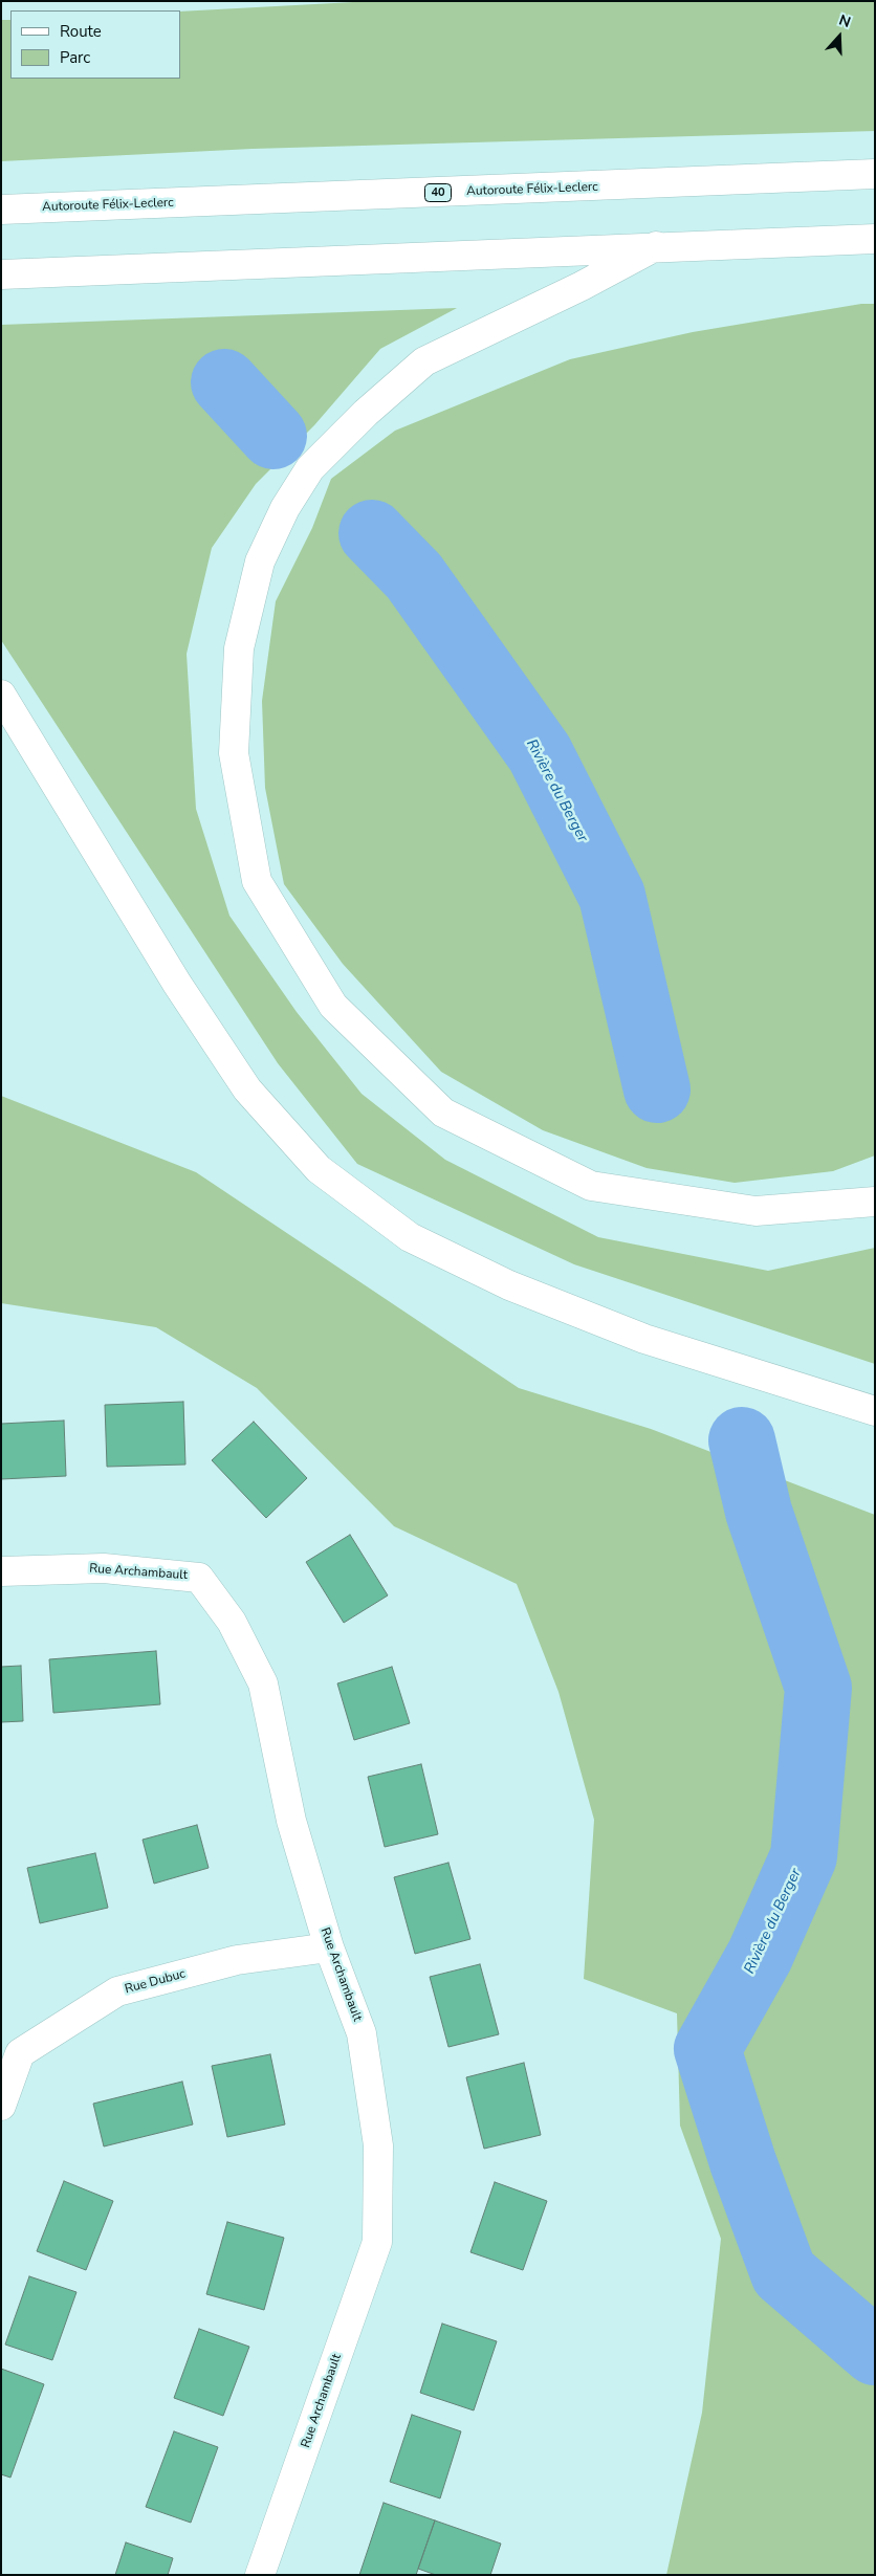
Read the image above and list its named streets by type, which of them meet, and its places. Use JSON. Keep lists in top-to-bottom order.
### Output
{
  "streets": {
    "main road": [
      "Autoroute Félix-Leclerc",
      "40",
      "Rue Archambault",
      "Rue Dubuc"
    ]
  },
  "crossings": [
    ["Rue Archambault", "Rue Dubuc"]
  ],
  "water": ["Rivière du Berger"],
  "legend": ["Route", "Parc"],
  "north": "top"
}
